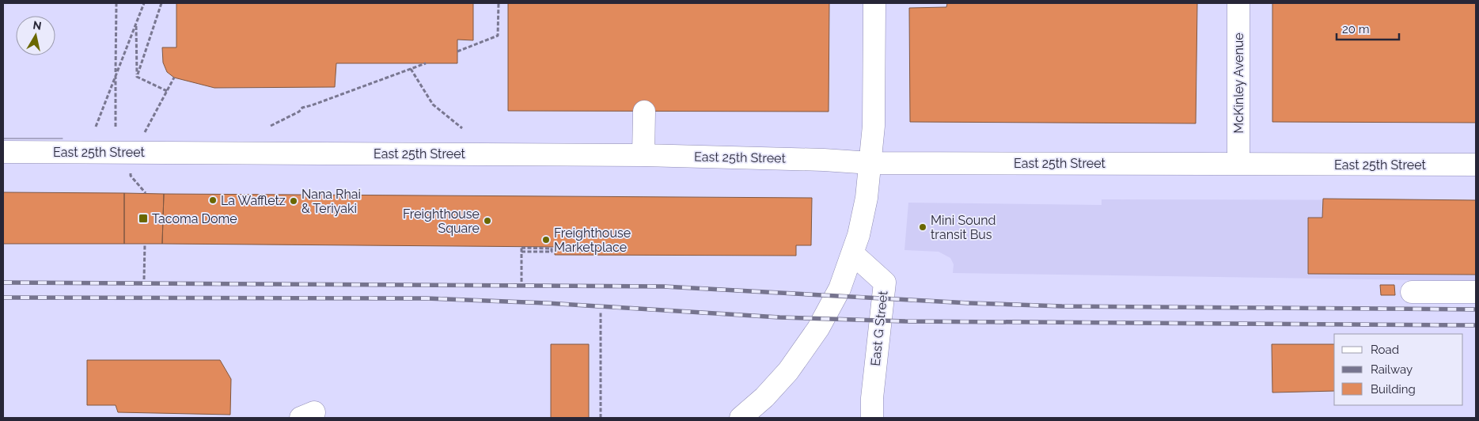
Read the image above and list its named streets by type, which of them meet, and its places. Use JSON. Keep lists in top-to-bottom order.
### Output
{
  "streets": {
    "street": ["McKinley Avenue", "East 25th Street", "East G Street"]
  },
  "crossings": [
    ["McKinley Avenue", "East 25th Street"]
  ],
  "places": {
    "other": [
      "La Waffletz",
      "Nana Rhai & Teriyaki",
      "Freighthouse Square",
      "Mini Sound transit Bus",
      "Freighthouse Marketplace"
    ],
    "transit": ["Tacoma Dome"]
  },
  "legend": ["Road", "Railway", "Building"],
  "scale_bar": "20 m",
  "north": "top"
}
